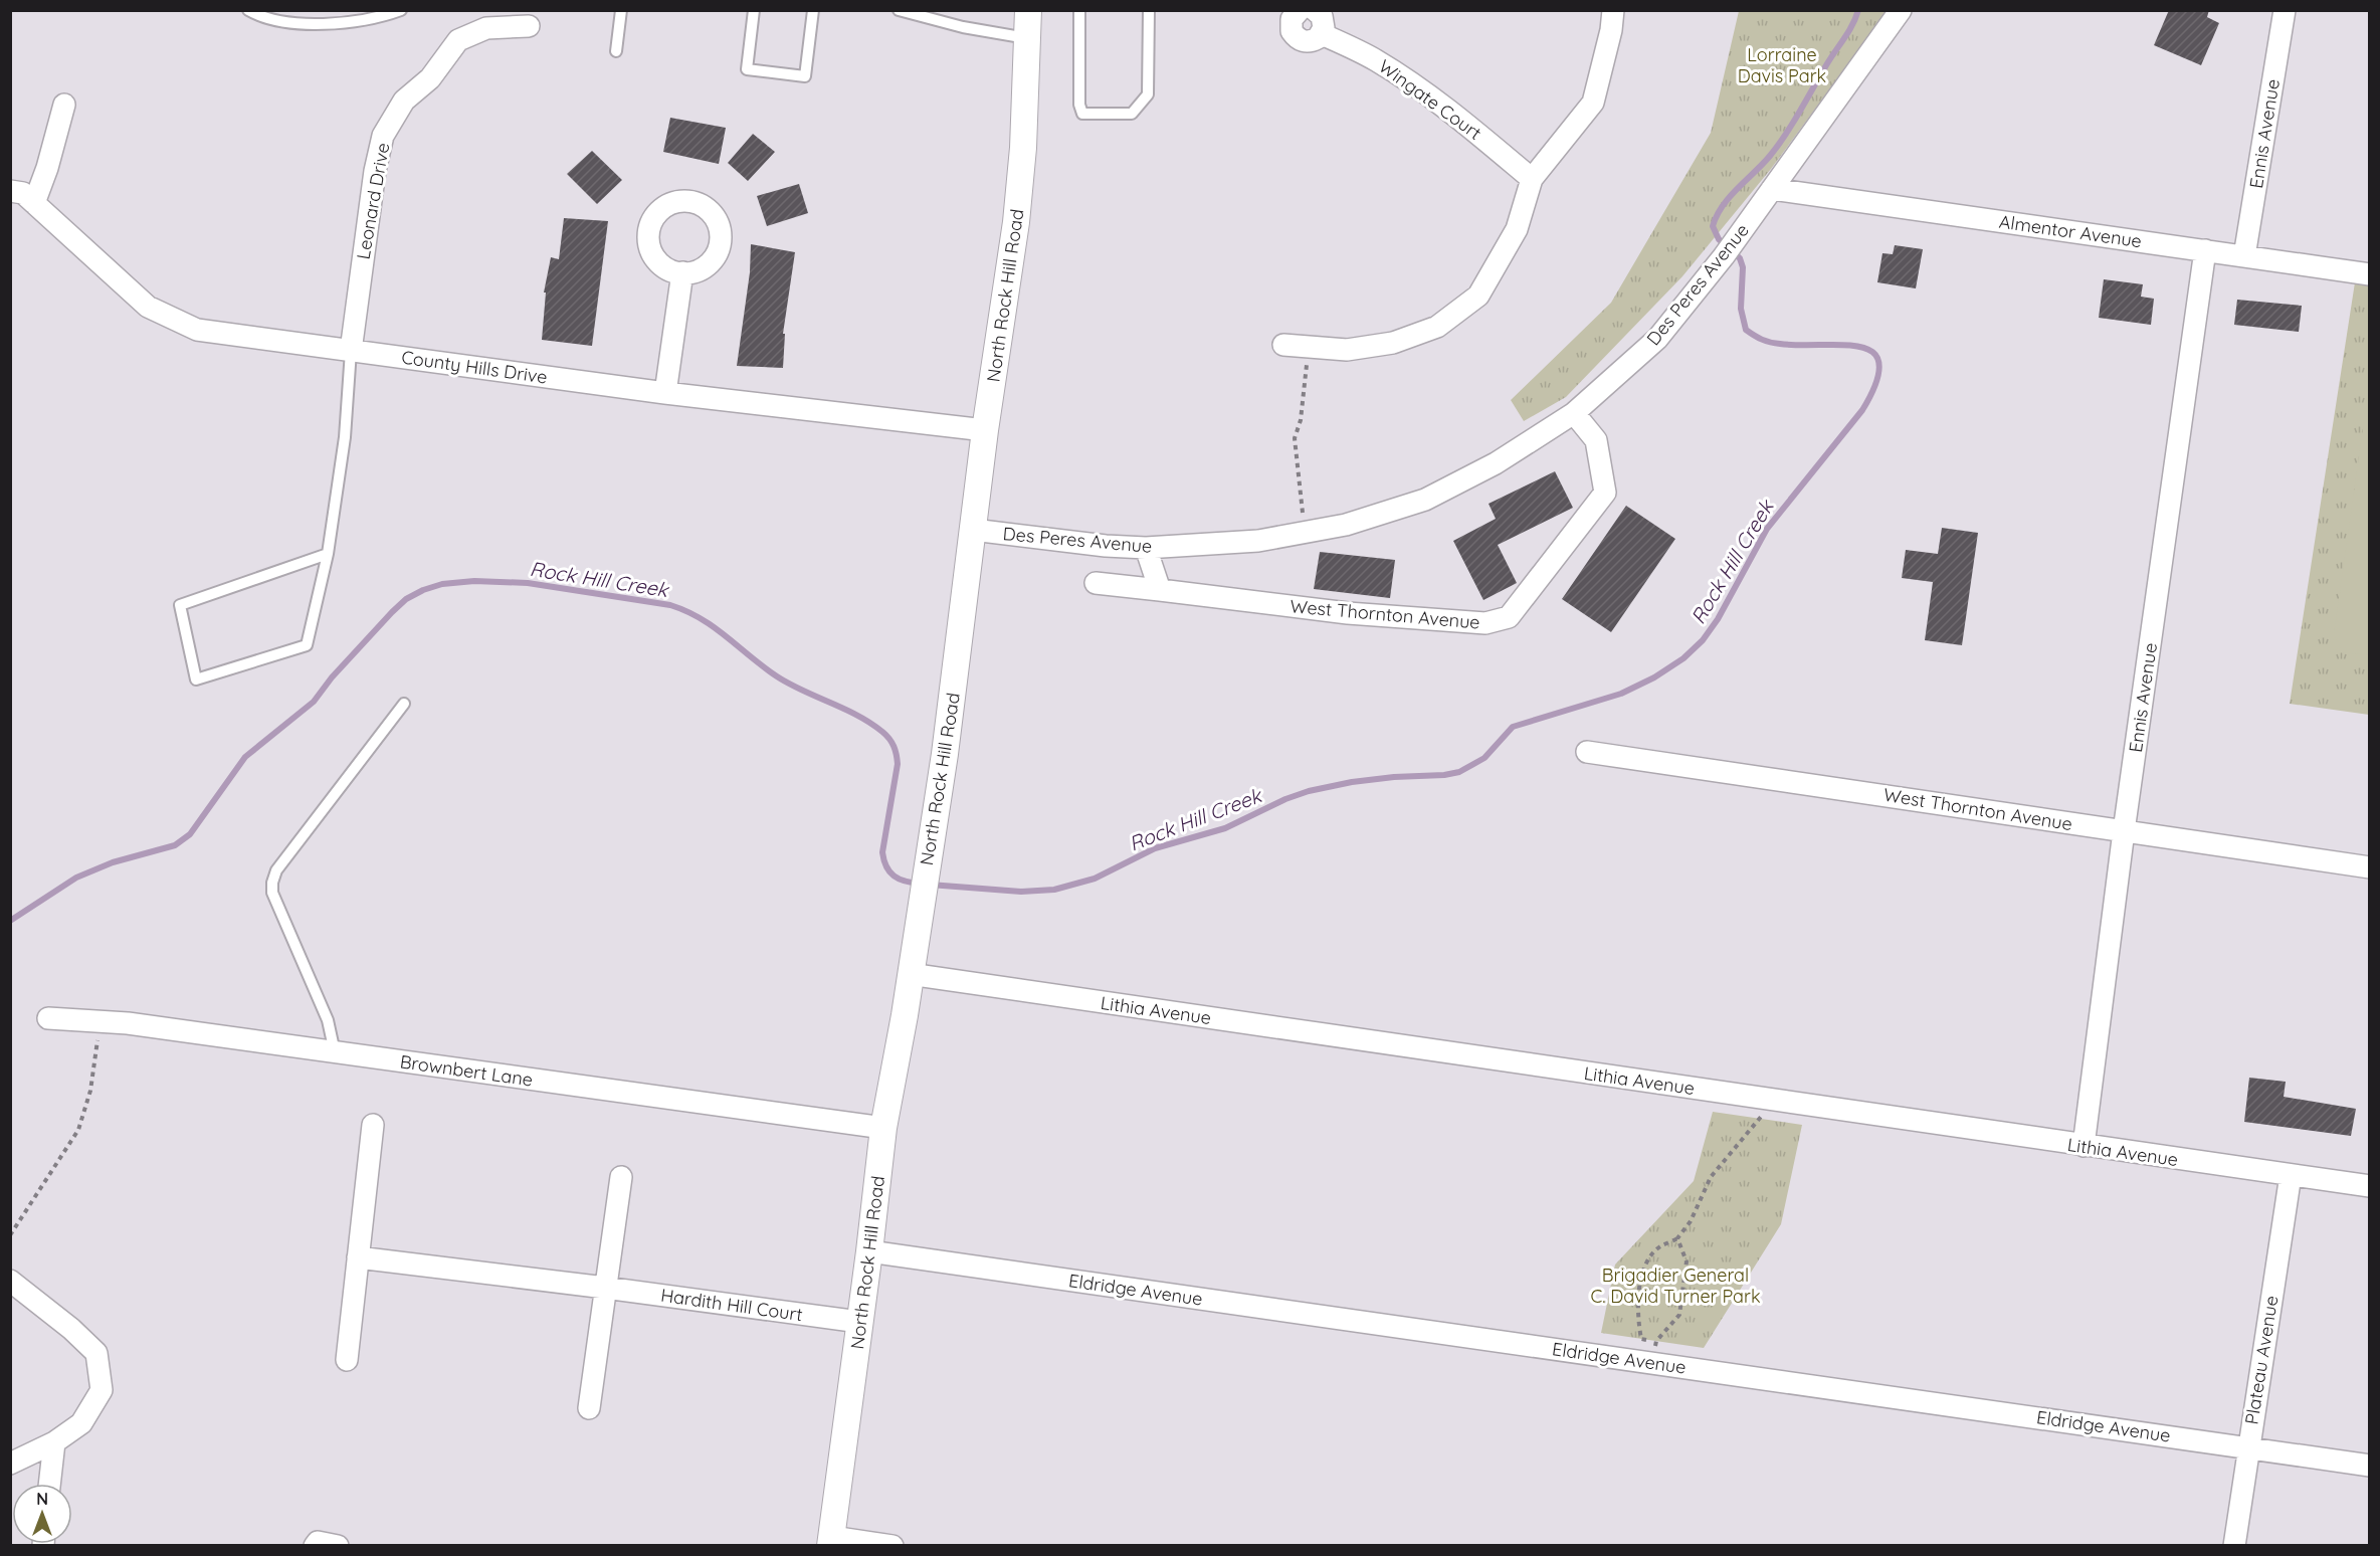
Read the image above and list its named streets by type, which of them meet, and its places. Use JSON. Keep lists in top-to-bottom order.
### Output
{
  "streets": {
    "street": [
      "Wingate Court",
      "Ennis Avenue",
      "Leonard Drive",
      "Almentor Avenue",
      "Des Peres Avenue",
      "North Rock Hill Road",
      "County Hills Drive",
      "West Thornton Avenue",
      "Lithia Avenue",
      "Brownbert Lane",
      "Eldridge Avenue",
      "Hardith Hill Court",
      "Plateau Avenue"
    ]
  },
  "crossings": [
    ["Ennis Avenue", "Almentor Avenue"],
    ["Ennis Avenue", "West Thornton Avenue"],
    ["Ennis Avenue", "Lithia Avenue"],
    ["Leonard Drive", "County Hills Drive"],
    ["Almentor Avenue", "Des Peres Avenue"],
    ["Des Peres Avenue", "North Rock Hill Road"],
    ["Des Peres Avenue", "West Thornton Avenue"],
    ["North Rock Hill Road", "County Hills Drive"],
    ["North Rock Hill Road", "Lithia Avenue"],
    ["North Rock Hill Road", "Brownbert Lane"],
    ["North Rock Hill Road", "Eldridge Avenue"],
    ["North Rock Hill Road", "Hardith Hill Court"],
    ["Lithia Avenue", "Plateau Avenue"],
    ["Eldridge Avenue", "Plateau Avenue"]
  ],
  "water": ["Rock Hill Creek"],
  "parks": ["Lorraine Davis Park", "Brigadier General C. David Turner Park"],
  "north": "top"
}
